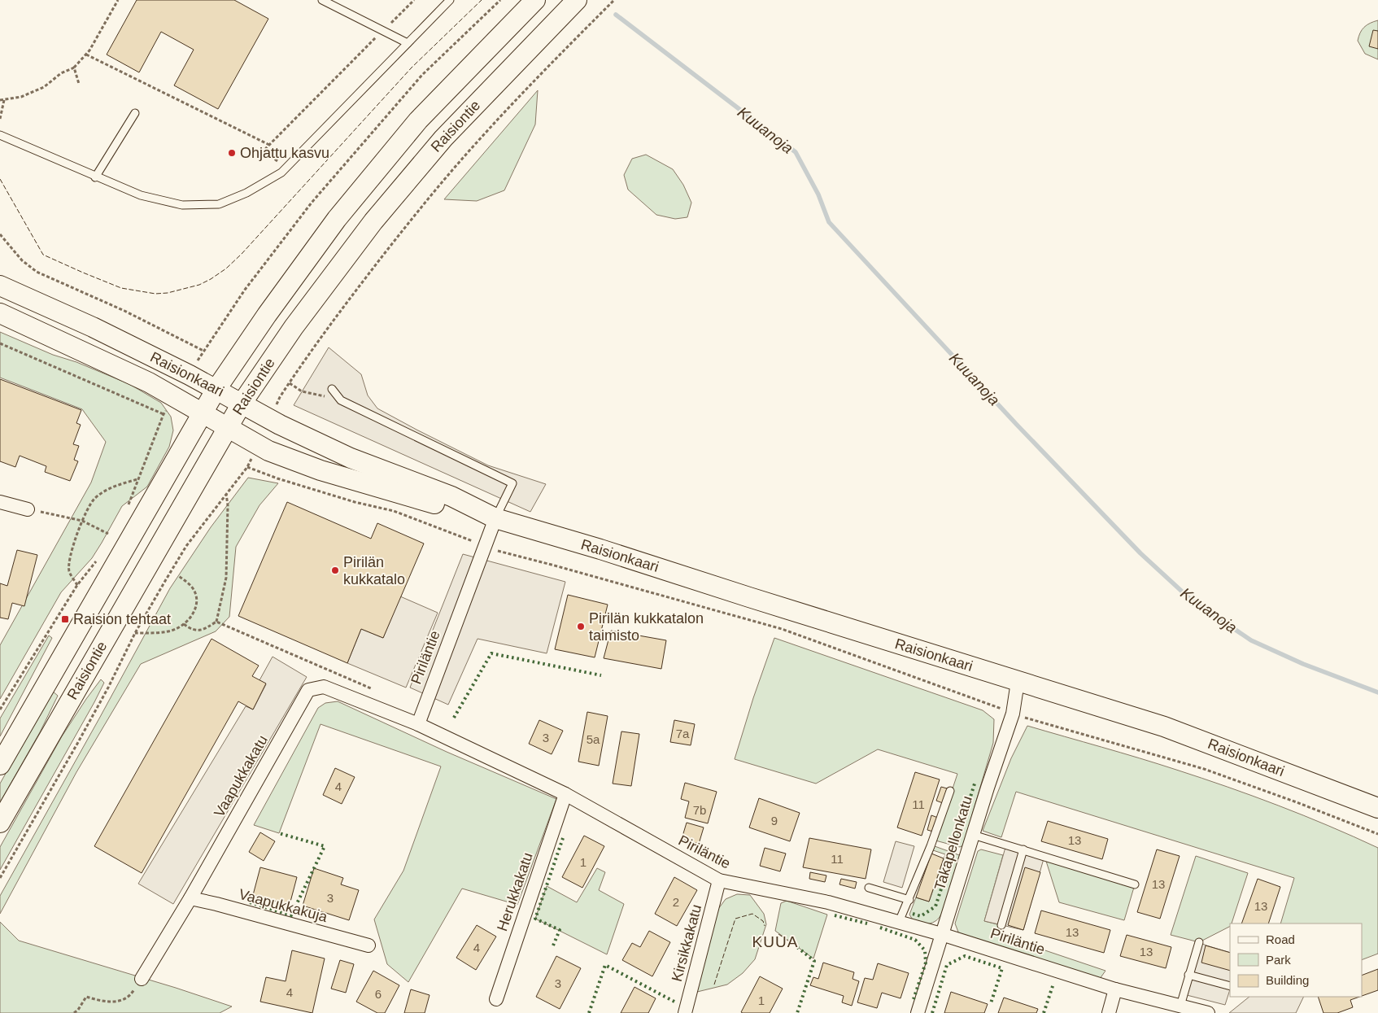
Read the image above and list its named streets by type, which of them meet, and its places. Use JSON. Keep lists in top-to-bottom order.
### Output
{
  "streets": {
    "main road": ["Raisiontie", "Raisionkaari"],
    "street": [
      "Piriläntie",
      "Vaapukkakatu",
      "Takapellonkatu",
      "Herukkakatu",
      "Vaapukkakuja",
      "Kirsikkakatu"
    ]
  },
  "crossings": [
    ["Raisiontie", "Raisionkaari"],
    ["Raisionkaari", "Piriläntie"],
    ["Raisionkaari", "Takapellonkatu"],
    ["Piriläntie", "Vaapukkakatu"],
    ["Piriläntie", "Takapellonkatu"],
    ["Piriläntie", "Herukkakatu"],
    ["Piriläntie", "Kirsikkakatu"],
    ["Vaapukkakatu", "Vaapukkakuja"]
  ],
  "districts": ["KUUA"],
  "water": ["Kuuanoja"],
  "places": {
    "other": ["Ohjattu kasvu", "Pirilän kukkatalo", "Pirilän kukkatalon taimisto"],
    "transit": ["Raision tehtaat"]
  },
  "house_numbers": [
    "7a",
    "3",
    "5a",
    "4",
    "11",
    "7b",
    "9",
    "13",
    "11",
    "1",
    "13",
    "3",
    "2",
    "13",
    "13",
    "4",
    "13",
    "3",
    "4",
    "6",
    "1"
  ],
  "legend": ["Road", "Park", "Building"]
}
